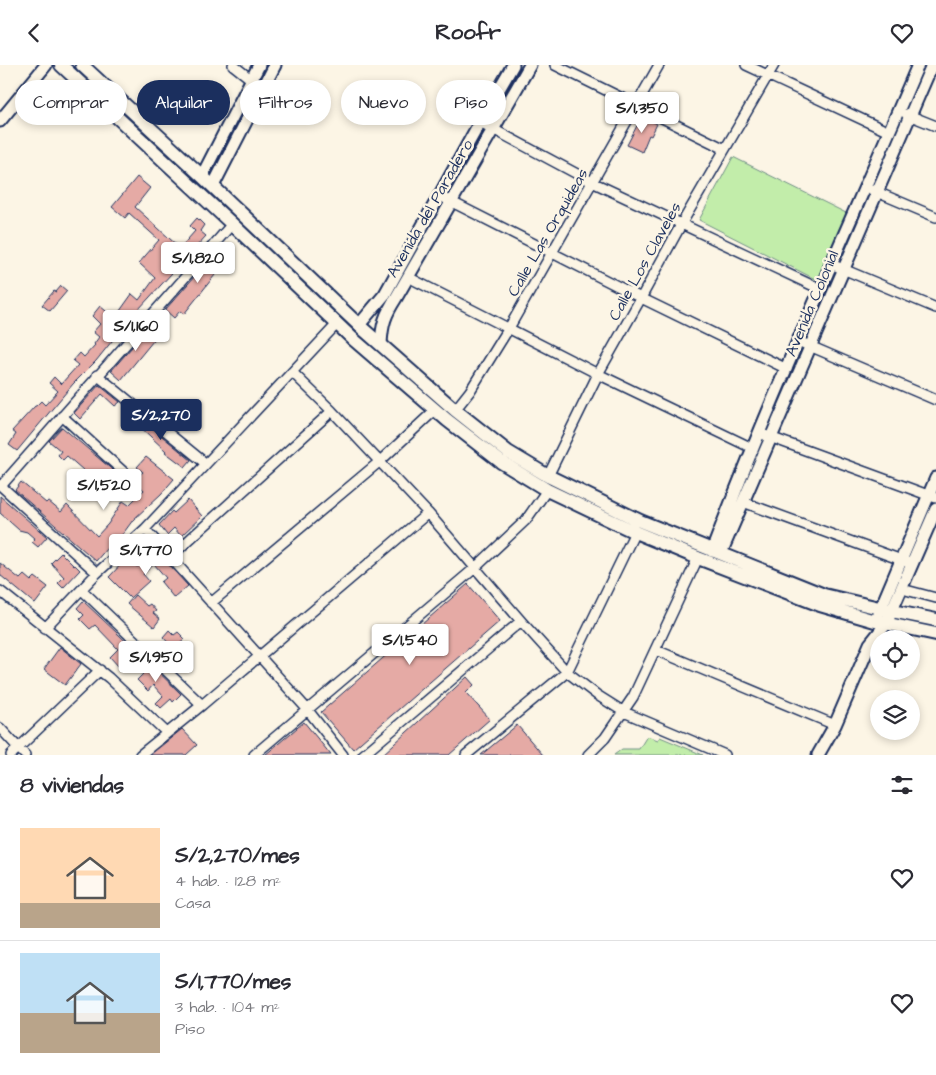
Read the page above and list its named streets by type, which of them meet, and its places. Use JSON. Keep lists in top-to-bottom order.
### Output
{
  "streets": {
    "street": [
      "Avenida del Paradero",
      "Calle Las Orquideas",
      "Calle Los Claveles",
      "Avenida Colonial"
    ]
  },
  "page": {
    "header": "Roofr",
    "chip": [
      "Comprar",
      "Alquilar",
      "Filtros",
      "Nuevo",
      "Piso"
    ],
    "price": [
      "S/1,350",
      "S/1,820",
      "S/1,160",
      "S/2,270",
      "S/1,520",
      "S/1,770",
      "S/1,540",
      "S/1,950"
    ],
    "heading": "8 viviendas",
    "list": [
      {
        "name": "S/2,270/mes",
        "note": "4 hab. · 128 m² · Casa"
      },
      {
        "name": "S/1,770/mes",
        "note": "3 hab. · 104 m² · Piso"
      }
    ]
  }
}
